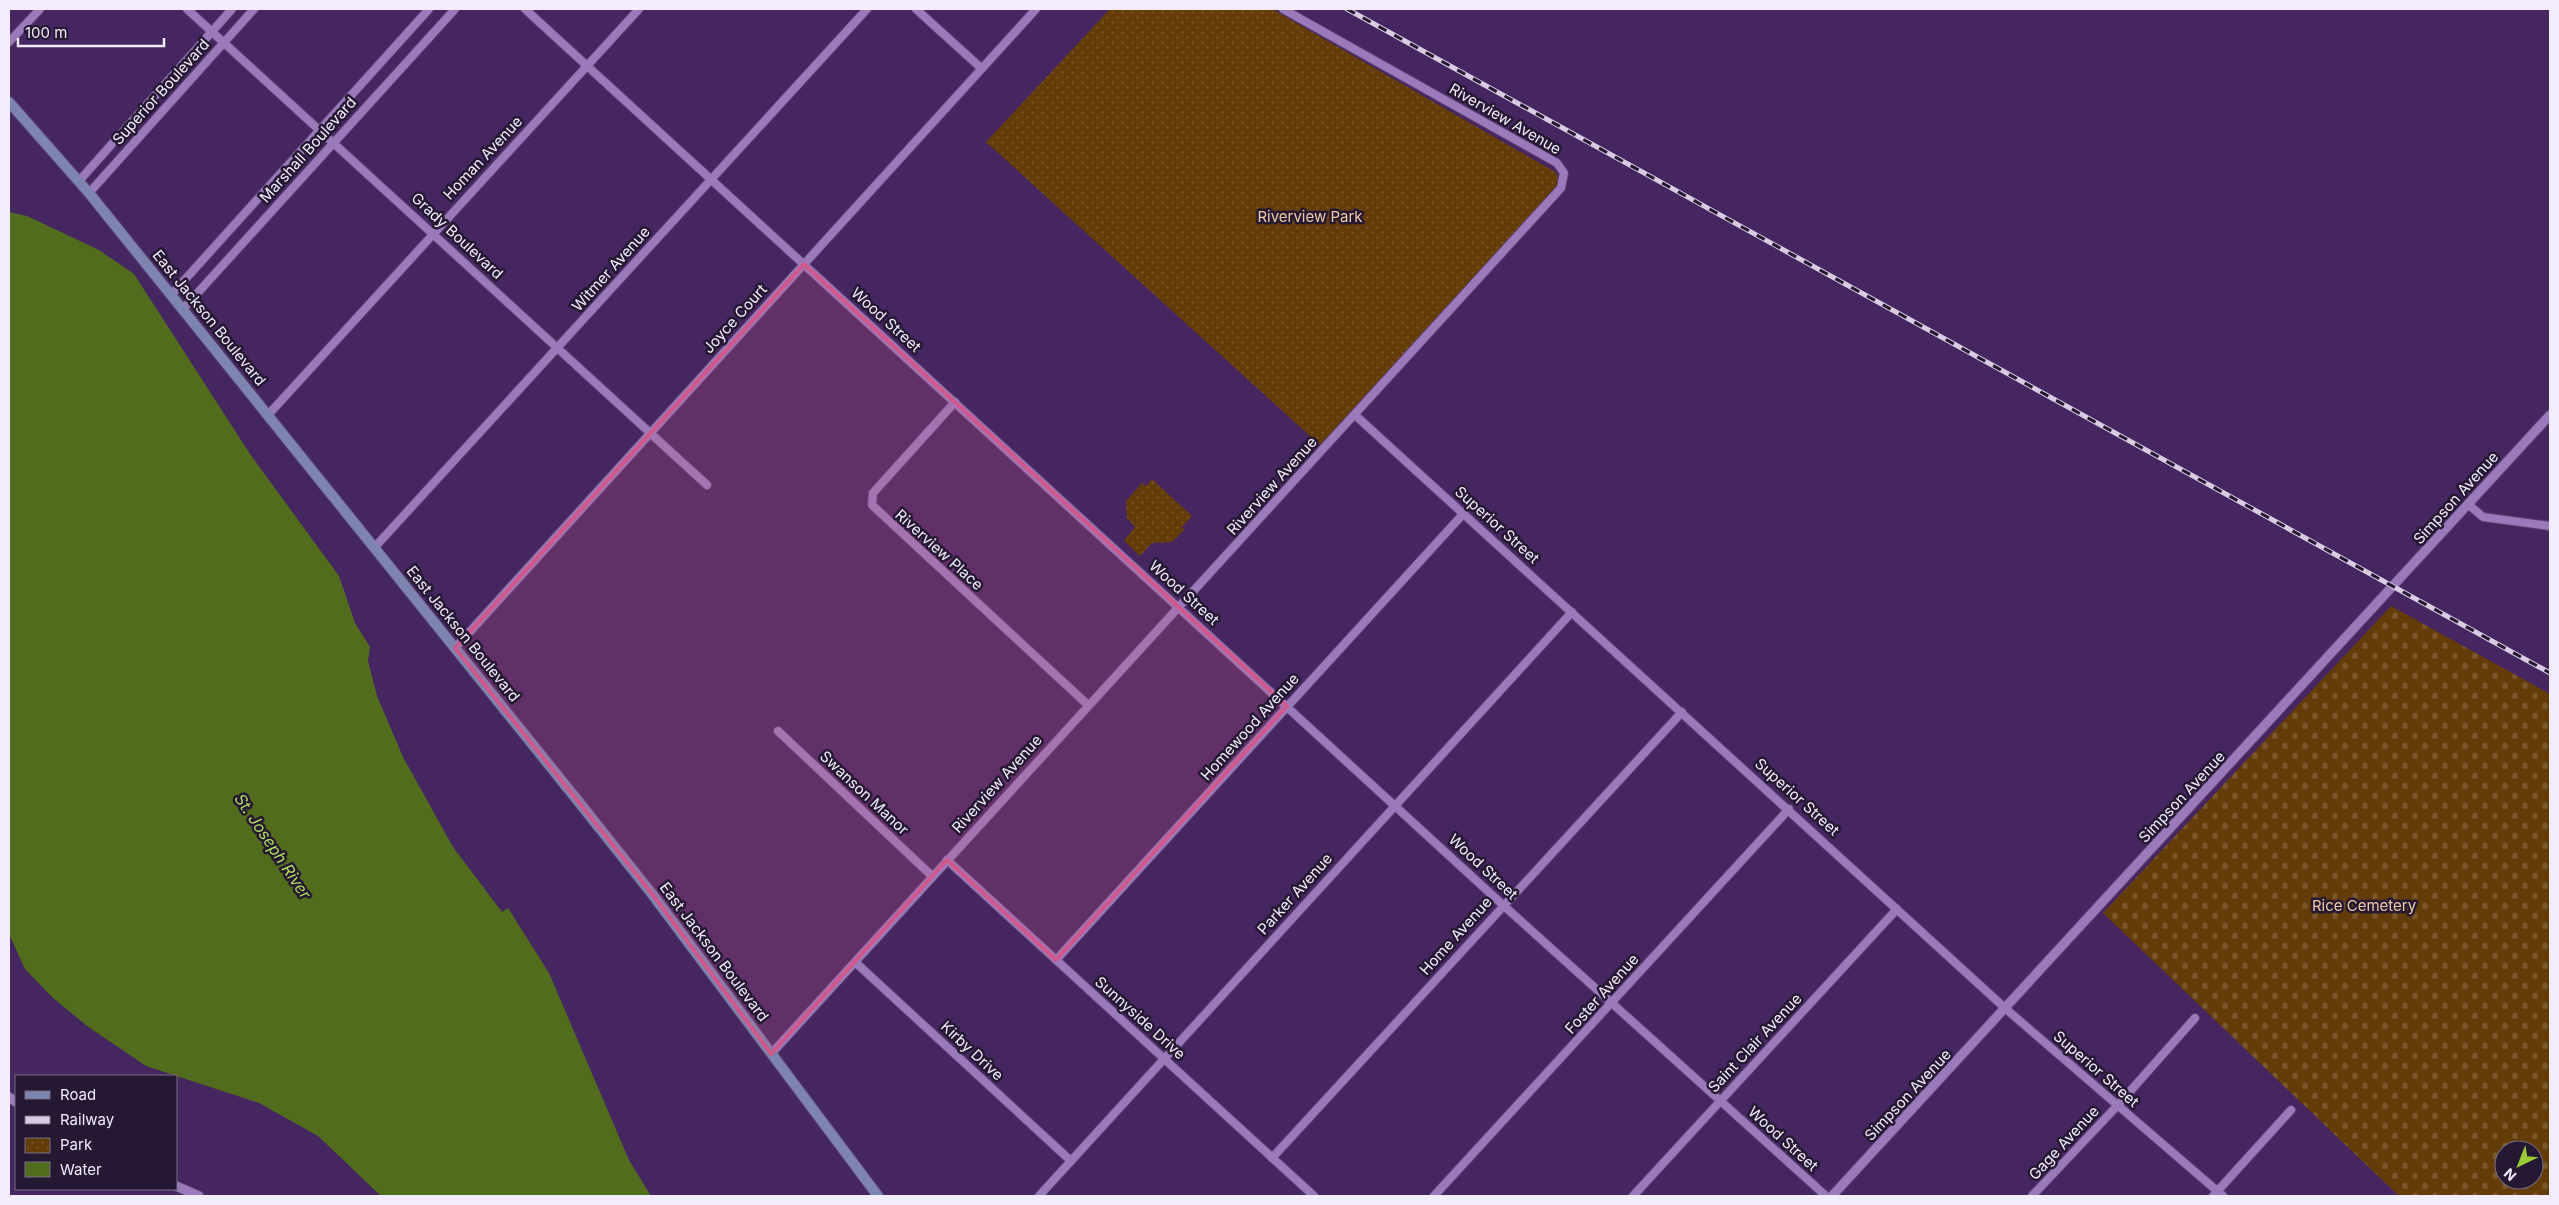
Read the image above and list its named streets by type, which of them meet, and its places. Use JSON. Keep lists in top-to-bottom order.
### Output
{
  "streets": {
    "main road": ["East Jackson Boulevard"],
    "street": [
      "Superior Boulevard",
      "Riverview Avenue",
      "Marshall Boulevard",
      "Homan Avenue",
      "Grady Boulevard",
      "Witmer Avenue",
      "Joyce Court",
      "Wood Street",
      "Simpson Avenue",
      "Superior Street",
      "Riverview Place",
      "Homewood Avenue",
      "Swanson Manor",
      "Parker Avenue",
      "Home Avenue",
      "Foster Avenue",
      "Sunnyside Drive",
      "Saint Clair Avenue",
      "Kirby Drive",
      "Gage Avenue"
    ]
  },
  "crossings": [
    ["Superior Boulevard", "Grady Boulevard"],
    ["Superior Boulevard", "East Jackson Boulevard"],
    ["Riverview Avenue", "East Jackson Boulevard"],
    ["Riverview Avenue", "Wood Street"],
    ["Riverview Avenue", "Superior Street"],
    ["Riverview Avenue", "Riverview Place"],
    ["Riverview Avenue", "Swanson Manor"],
    ["Riverview Avenue", "Sunnyside Drive"],
    ["Riverview Avenue", "Kirby Drive"],
    ["Marshall Boulevard", "Grady Boulevard"],
    ["Marshall Boulevard", "East Jackson Boulevard"],
    ["Homan Avenue", "Grady Boulevard"],
    ["Homan Avenue", "East Jackson Boulevard"],
    ["Homan Avenue", "Wood Street"],
    ["Grady Boulevard", "Witmer Avenue"],
    ["Grady Boulevard", "Joyce Court"],
    ["Witmer Avenue", "East Jackson Boulevard"],
    ["Witmer Avenue", "Wood Street"],
    ["East Jackson Boulevard", "Joyce Court"],
    ["Joyce Court", "Wood Street"],
    ["Wood Street", "Riverview Place"],
    ["Wood Street", "Homewood Avenue"],
    ["Wood Street", "Parker Avenue"],
    ["Wood Street", "Home Avenue"],
    ["Wood Street", "Foster Avenue"],
    ["Wood Street", "Saint Clair Avenue"],
    ["Simpson Avenue", "Superior Street"],
    ["Superior Street", "Homewood Avenue"],
    ["Superior Street", "Parker Avenue"],
    ["Superior Street", "Home Avenue"],
    ["Superior Street", "Foster Avenue"],
    ["Superior Street", "Saint Clair Avenue"],
    ["Superior Street", "Gage Avenue"],
    ["Homewood Avenue", "Sunnyside Drive"],
    ["Parker Avenue", "Sunnyside Drive"],
    ["Parker Avenue", "Kirby Drive"],
    ["Home Avenue", "Sunnyside Drive"]
  ],
  "water": ["St. Joseph River"],
  "parks": ["Riverview Park", "Rice Cemetery"],
  "legend": [
    "Road",
    "Railway",
    "Park",
    "Water"
  ],
  "scale_bar": "100 m",
  "north": "bottom left"
}
